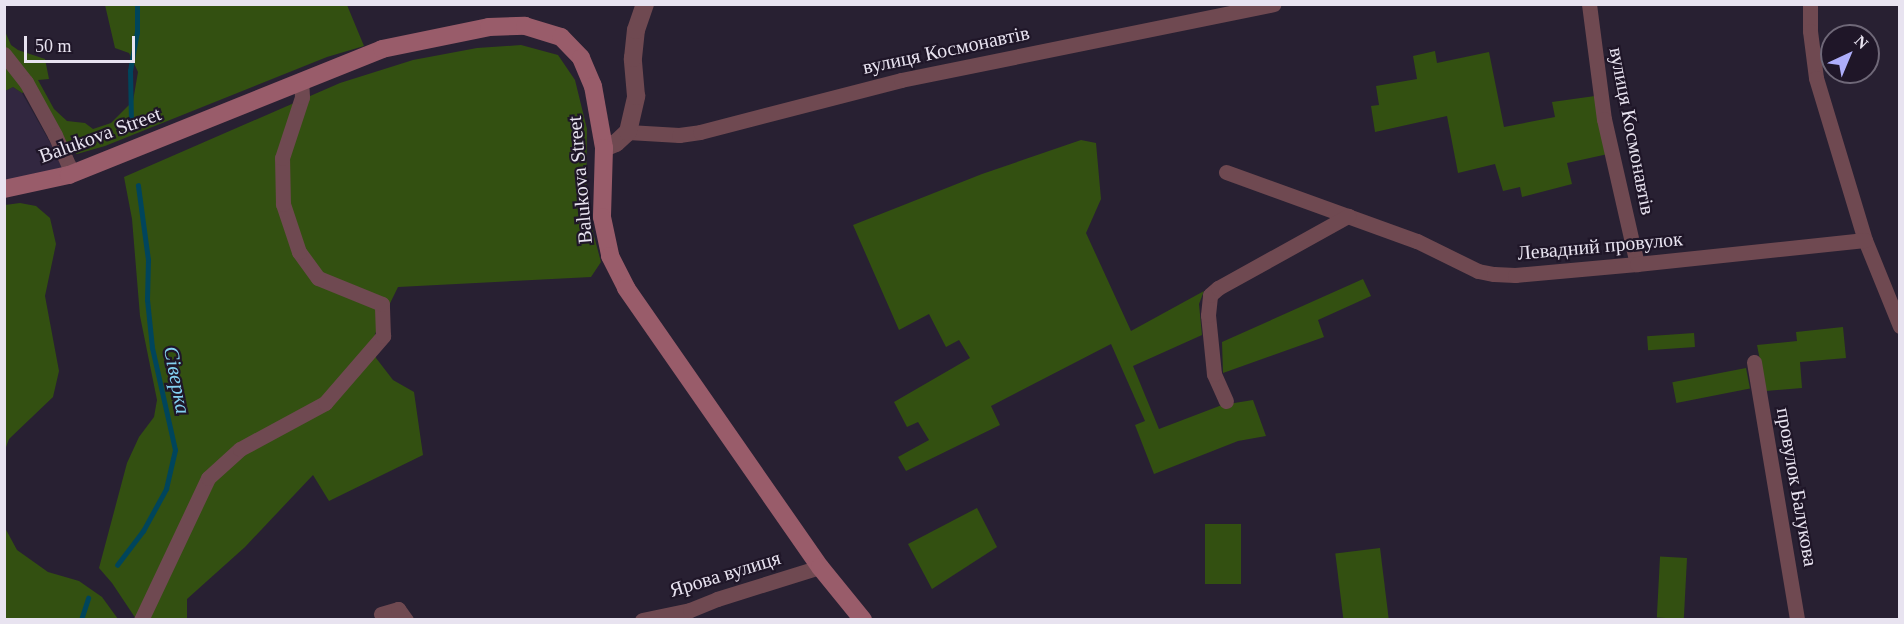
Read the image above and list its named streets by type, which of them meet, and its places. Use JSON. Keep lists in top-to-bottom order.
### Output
{
  "streets": {
    "main road": ["Balukova Street"],
    "street": [
      "вулиця Космонавтів",
      "Левадний провулок",
      "провулок Балукова",
      "Ярова вулиця"
    ]
  },
  "crossings": [
    ["вулиця Космонавтів", "Левадний провулок"],
    ["Balukova Street", "Ярова вулиця"]
  ],
  "water": ["Сіверка"],
  "scale_bar": "50 m",
  "north": "top right"
}
